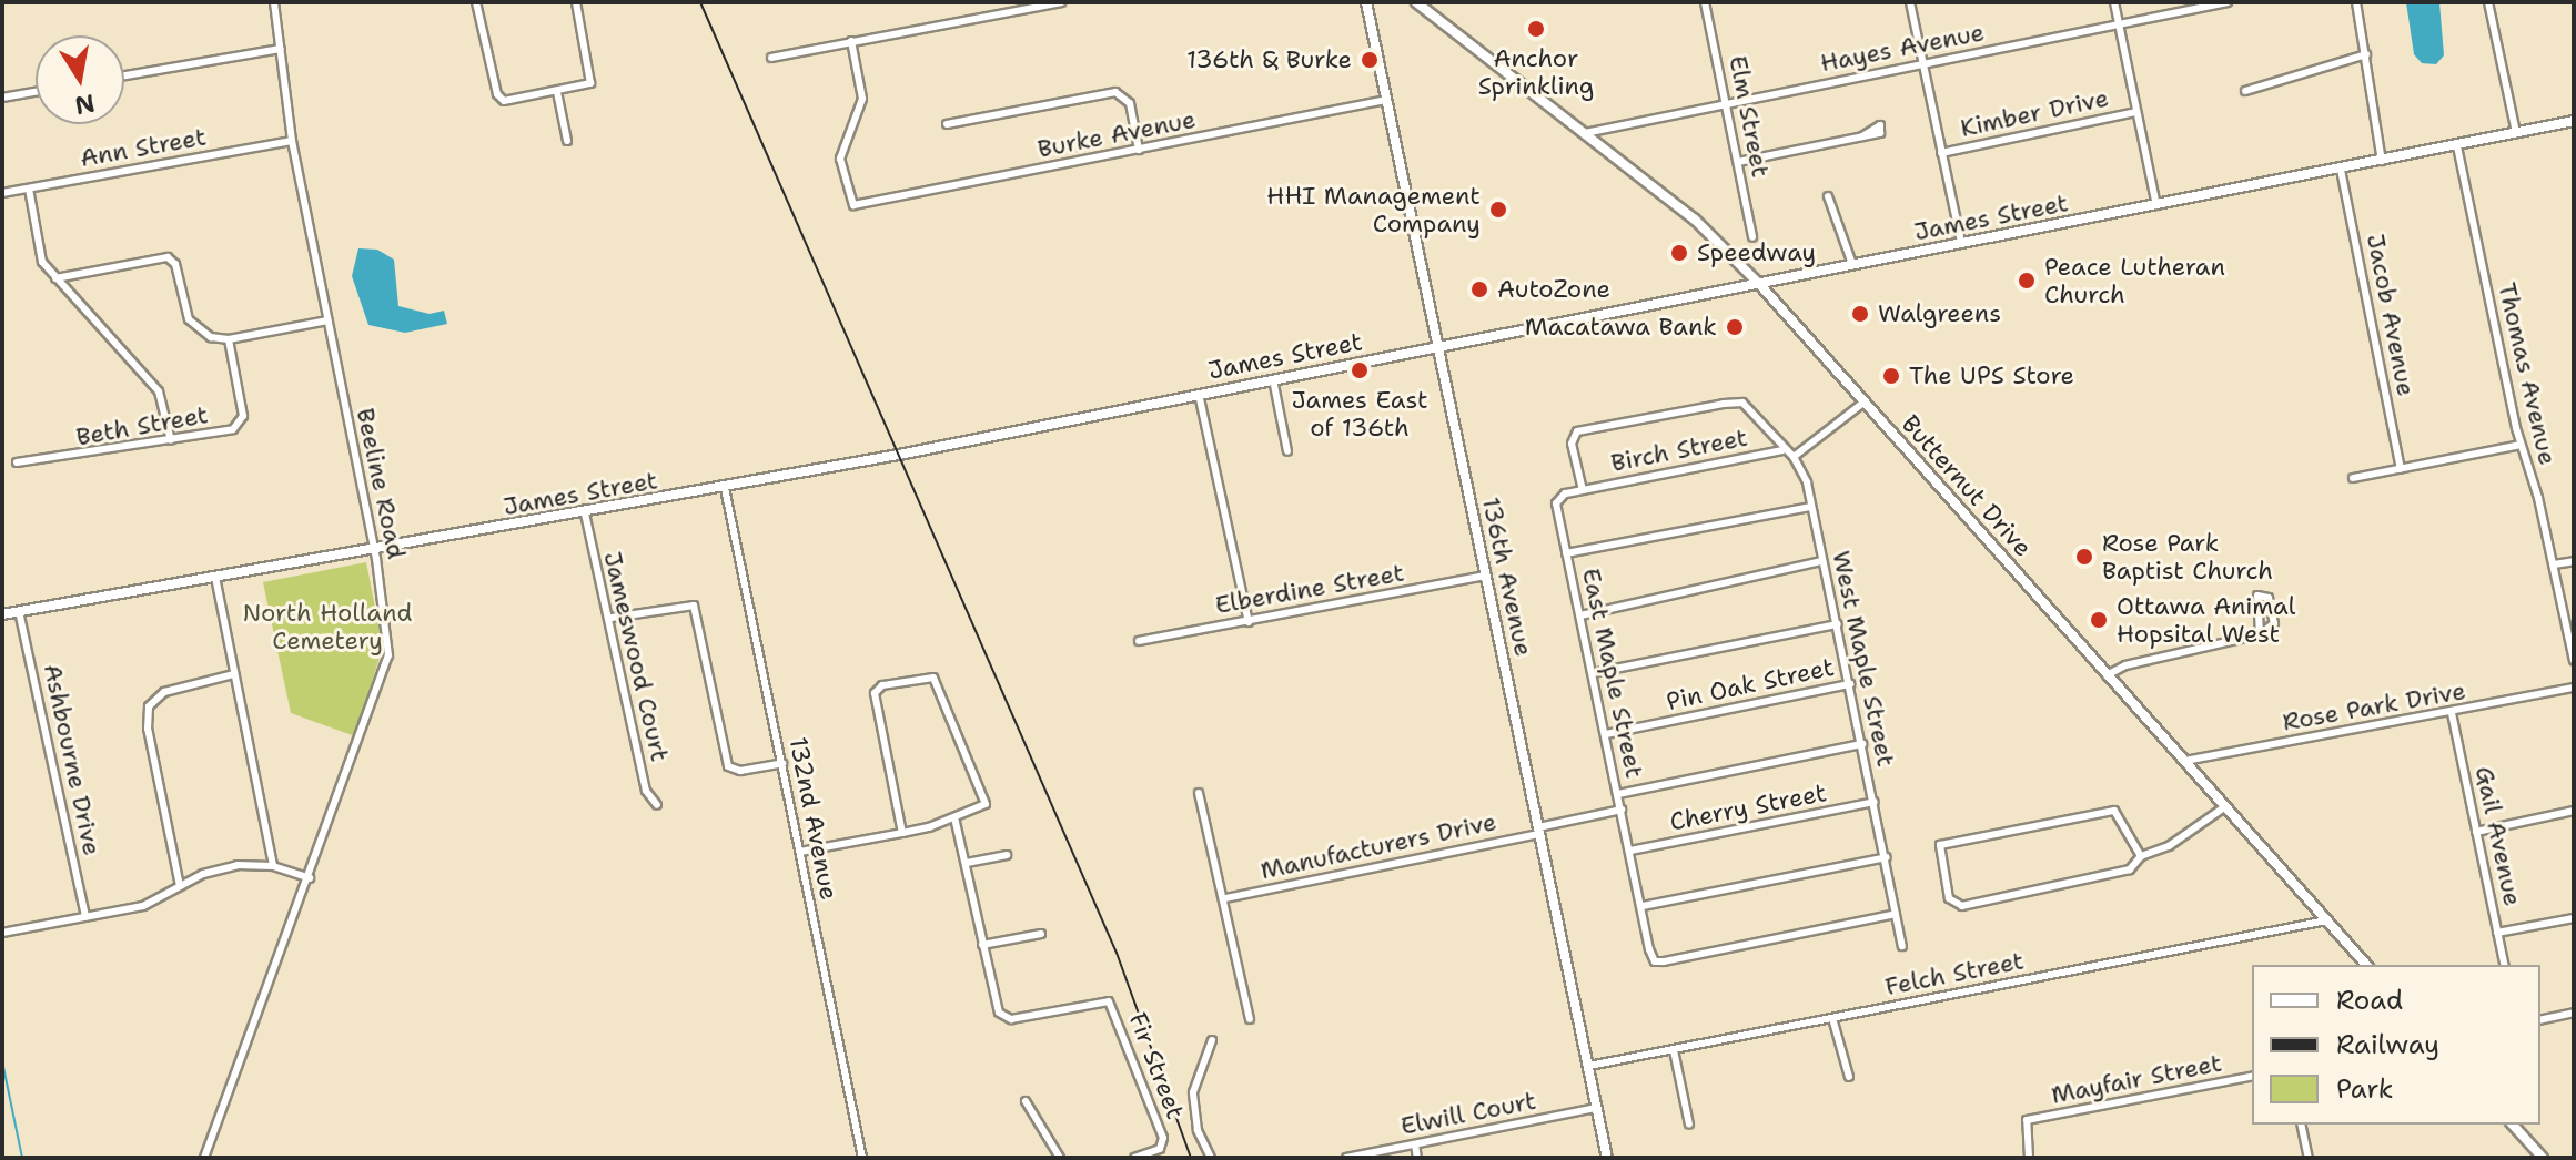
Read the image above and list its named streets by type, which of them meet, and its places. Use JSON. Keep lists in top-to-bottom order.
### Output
{
  "streets": {
    "street": [
      "Hayes Avenue",
      "Kimber Drive",
      "Elm Street",
      "Burke Avenue",
      "Ann Street",
      "James Street",
      "Jacob Avenue",
      "Thomas Avenue",
      "Beth Street",
      "Birch Street",
      "Beeline Road",
      "Butternut Drive",
      "136th Avenue",
      "Elberdine Street",
      "Jameswood Court",
      "West Maple Street",
      "East Maple Street",
      "Pin Oak Street",
      "Rose Park Drive",
      "Ashbourne Drive",
      "Cherry Street",
      "132nd Avenue",
      "Gail Avenue",
      "Manufacturers Drive",
      "Felch Street",
      "Fir Street",
      "Mayfair Street",
      "Elwill Court"
    ]
  },
  "crossings": [
    ["Hayes Avenue", "Elm Street"],
    ["Hayes Avenue", "Butternut Drive"],
    ["Burke Avenue", "136th Avenue"],
    ["Ann Street", "Beeline Road"],
    ["James Street", "Jacob Avenue"],
    ["James Street", "Thomas Avenue"],
    ["James Street", "Beeline Road"],
    ["James Street", "Butternut Drive"],
    ["James Street", "136th Avenue"],
    ["James Street", "Jameswood Court"],
    ["James Street", "Ashbourne Drive"],
    ["James Street", "132nd Avenue"],
    ["Birch Street", "East Maple Street"],
    ["Butternut Drive", "Rose Park Drive"],
    ["Butternut Drive", "Felch Street"],
    ["136th Avenue", "Elberdine Street"],
    ["136th Avenue", "Manufacturers Drive"],
    ["136th Avenue", "Felch Street"],
    ["136th Avenue", "Elwill Court"],
    ["West Maple Street", "East Maple Street"],
    ["West Maple Street", "Pin Oak Street"],
    ["West Maple Street", "Cherry Street"],
    ["East Maple Street", "Pin Oak Street"],
    ["East Maple Street", "Cherry Street"],
    ["East Maple Street", "Manufacturers Drive"],
    ["Rose Park Drive", "Gail Avenue"]
  ],
  "parks": ["North Holland Cemetery"],
  "places": [
    "Anchor Sprinkling",
    "136th & Burke",
    "HHI Management Company",
    "Speedway",
    "Peace Lutheran Church",
    "AutoZone",
    "Walgreens",
    "Macatawa Bank",
    "James East of 136th",
    "The UPS Store",
    "Rose Park Baptist Church",
    "Ottawa Animal Hopsital West"
  ],
  "legend": ["Road", "Railway", "Park"],
  "north": "bottom"
}
